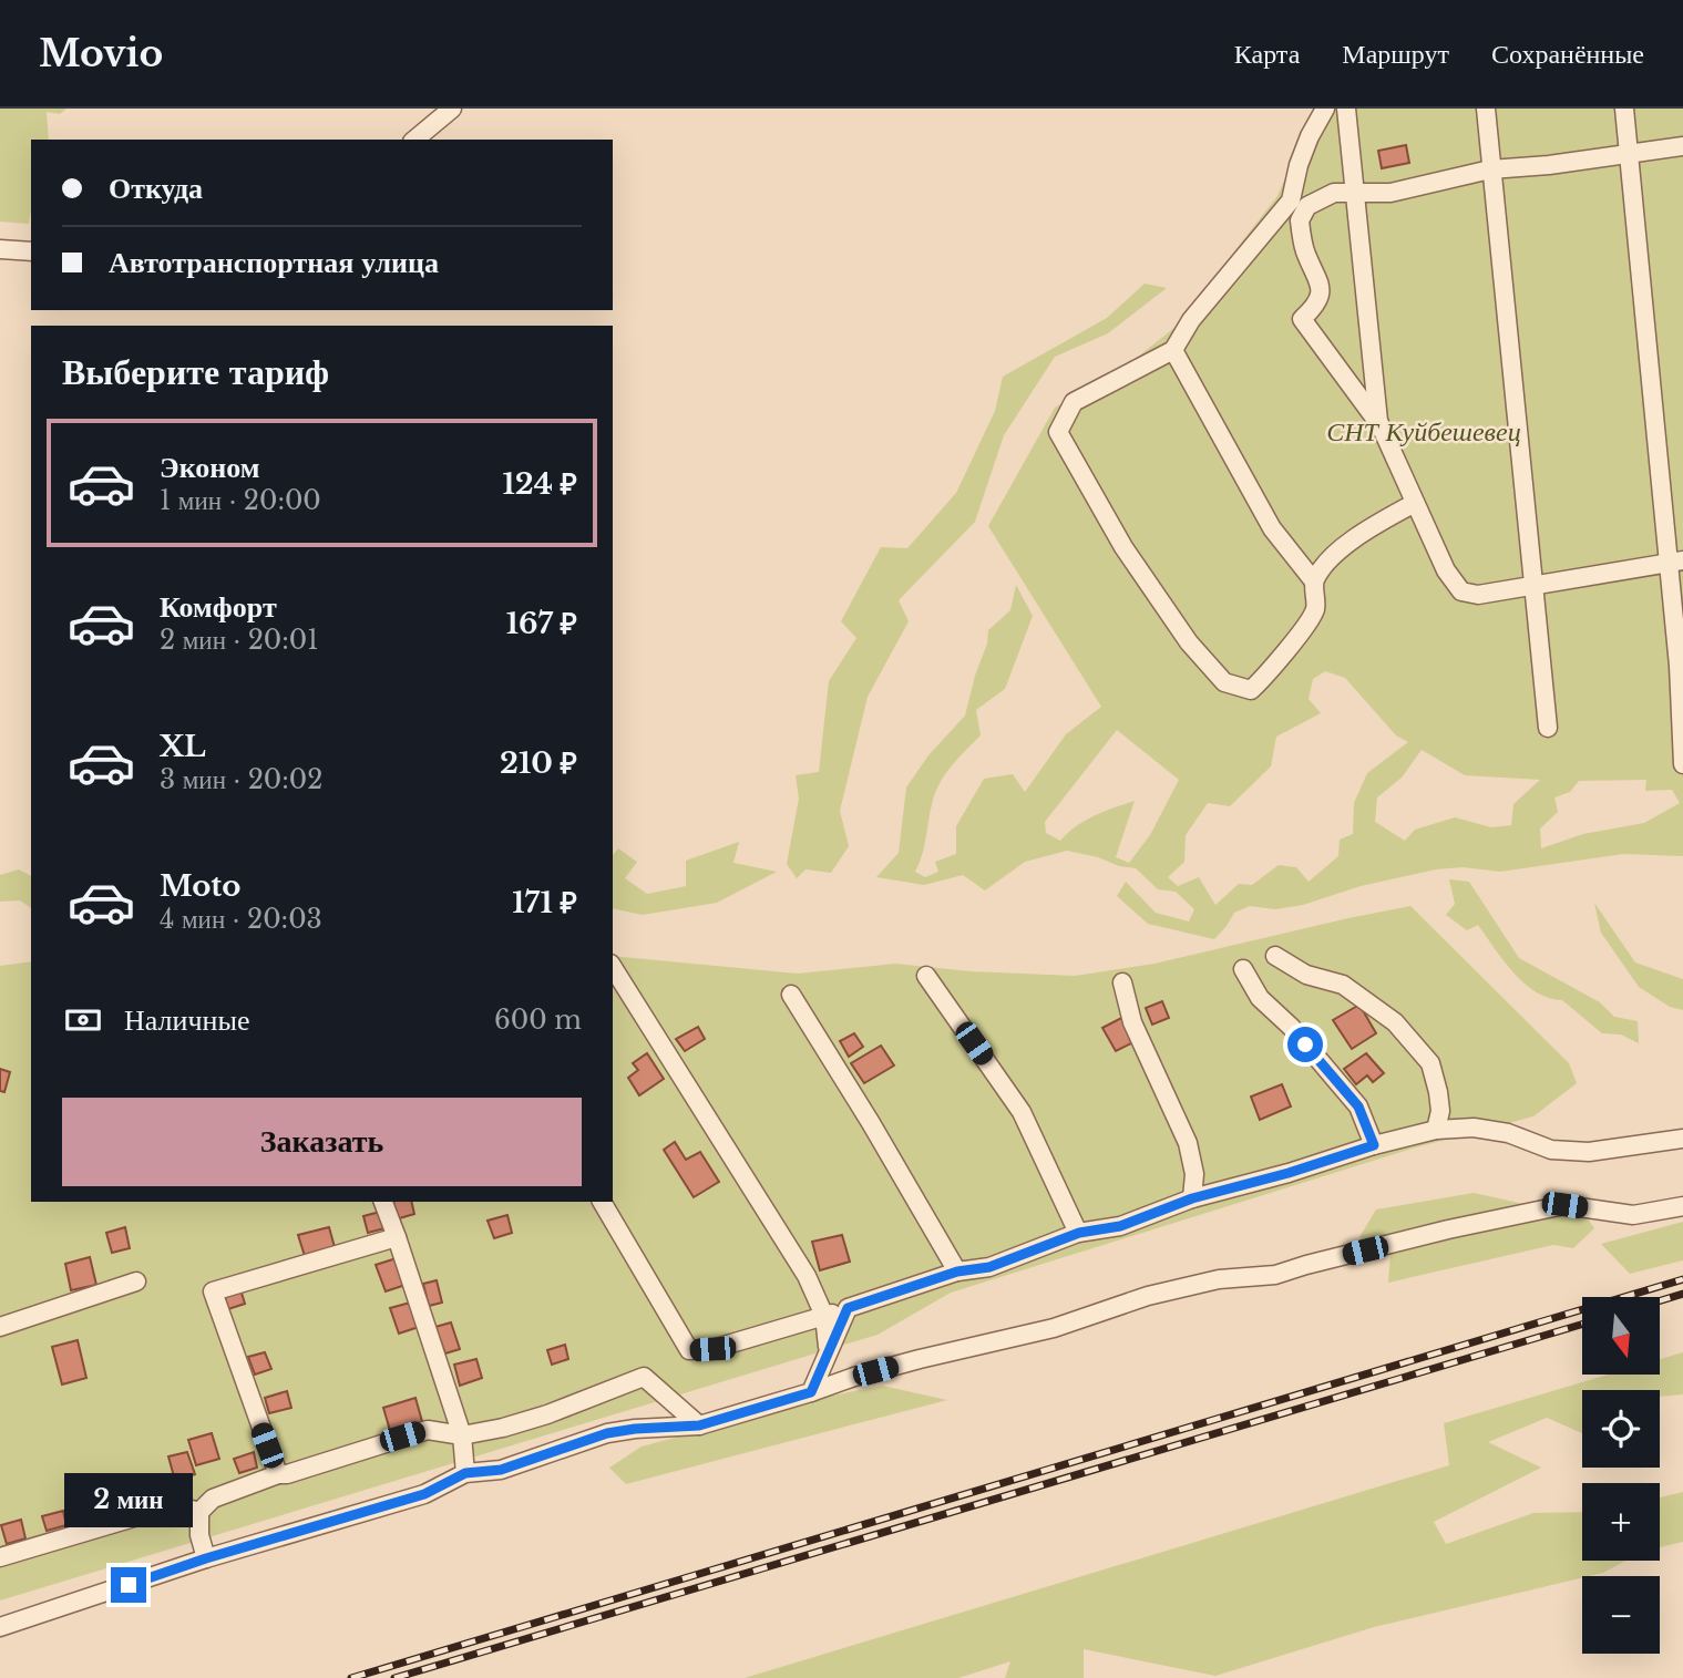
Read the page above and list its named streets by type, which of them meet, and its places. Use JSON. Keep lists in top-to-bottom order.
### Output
{
  "parks": ["СНТ Куйбешевец"],
  "north": "bottom",
  "page": {
    "header": "Movio",
    "nav": ["Карта", "Маршрут", "Сохранённые"],
    "banner": ["Откуда", "Автотранспортная улица"],
    "heading": "Выберите тариф",
    "list": [
      {
        "name": "Эконом",
        "note": "1 мин · 20:00",
        "value": "124 ₽"
      },
      {
        "name": "Комфорт",
        "note": "2 мин · 20:01",
        "value": "167 ₽"
      },
      {
        "name": "XL",
        "note": "3 мин · 20:02",
        "value": "210 ₽"
      },
      {
        "name": "Moto",
        "note": "4 мин · 20:03",
        "value": "171 ₽"
      }
    ],
    "pay": ["Наличные", "600 m"],
    "buttons": "Заказать",
    "map_buttons": ["+", "−"],
    "bubble": "2 мин"
  }
}
